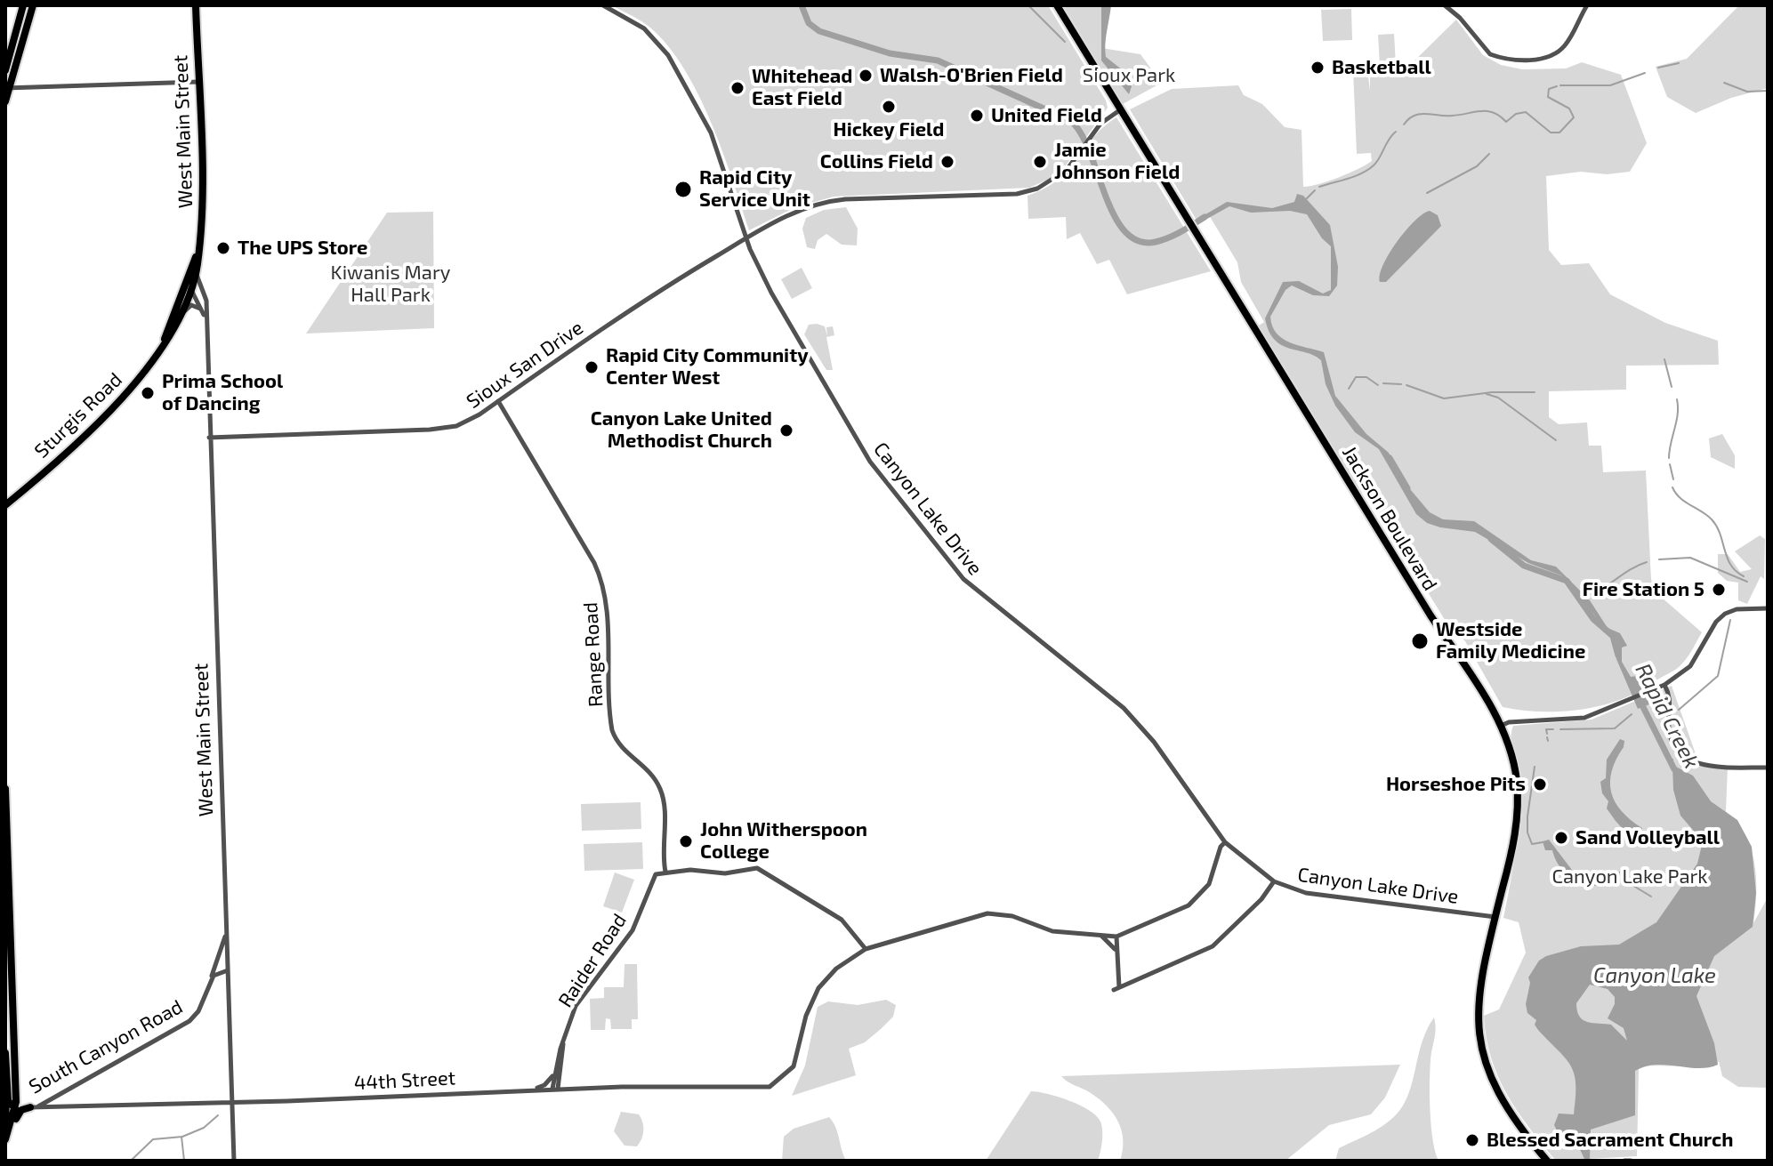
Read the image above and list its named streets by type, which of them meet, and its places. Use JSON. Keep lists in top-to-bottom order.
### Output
{
  "streets": {
    "main road": [
      "West Main Street",
      "Sturgis Road",
      "Jackson Boulevard",
      "South Canyon Road"
    ],
    "street": [
      "Sioux San Drive",
      "Canyon Lake Drive",
      "Range Road",
      "Raider Road",
      "44th Street"
    ]
  },
  "crossings": [
    ["West Main Street", "Sioux San Drive"],
    ["West Main Street", "Sturgis Road"],
    ["West Main Street", "South Canyon Road"],
    ["West Main Street", "44th Street"],
    ["Sioux San Drive", "Canyon Lake Drive"],
    ["Sioux San Drive", "Jackson Boulevard"],
    ["Sioux San Drive", "Range Road"],
    ["Canyon Lake Drive", "Jackson Boulevard"],
    ["Range Road", "Raider Road"],
    ["Raider Road", "44th Street"],
    ["South Canyon Road", "44th Street"]
  ],
  "water": ["Rapid Creek", "Canyon Lake"],
  "parks": ["Sioux Park", "Kiwanis Mary Hall Park", "Canyon Lake Park"],
  "places": [
    "Basketball",
    "Walsh-O'Brien Field",
    "Whitehead East Field",
    "Hickey Field",
    "United Field",
    "Collins Field",
    "Jamie Johnson Field",
    "Rapid City Service Unit",
    "The UPS Store",
    "Rapid City Community Center West",
    "Prima School of Dancing",
    "Canyon Lake United Methodist Church",
    "Fire Station 5",
    "Westside Family Medicine",
    "Horseshoe Pits",
    "Sand Volleyball",
    "John Witherspoon College",
    "Blessed Sacrament Church"
  ]
}
